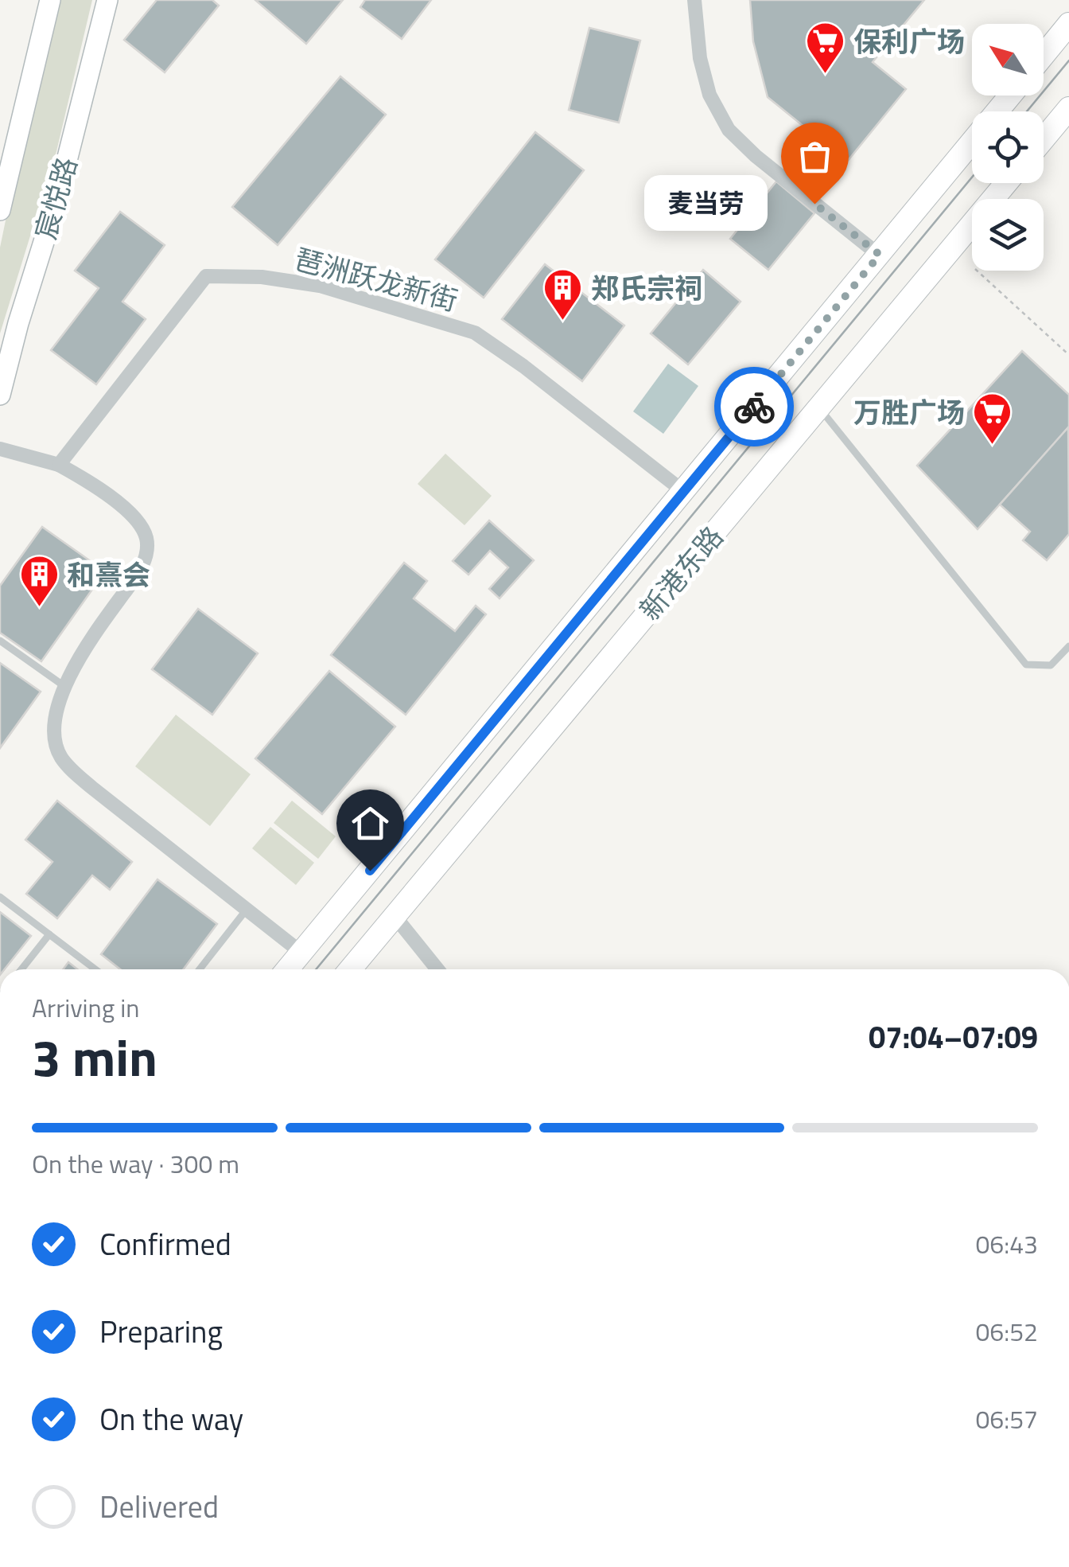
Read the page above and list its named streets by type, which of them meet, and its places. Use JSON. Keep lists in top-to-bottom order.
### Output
{
  "streets": {
    "main road": ["新港东路"],
    "street": ["宸悦路", "琶洲跃龙新街"]
  },
  "crossings": [
    ["琶洲跃龙新街", "新港东路"]
  ],
  "places": {
    "supermarket": ["保利广场", "万胜广场"],
    "other": ["麦当劳"],
    "building": ["郑氏宗祠", "和熹会"]
  },
  "north": "top left",
  "page": {
    "bubble": "麦当劳",
    "heading": ["3 min", "Arriving in", "07:04–07:09"],
    "bar": "On the way · 300 m",
    "list": [
      ["Confirmed", "06:43"],
      ["Preparing", "06:52"],
      ["On the way", "06:57"],
      "Delivered"
    ]
  }
}
